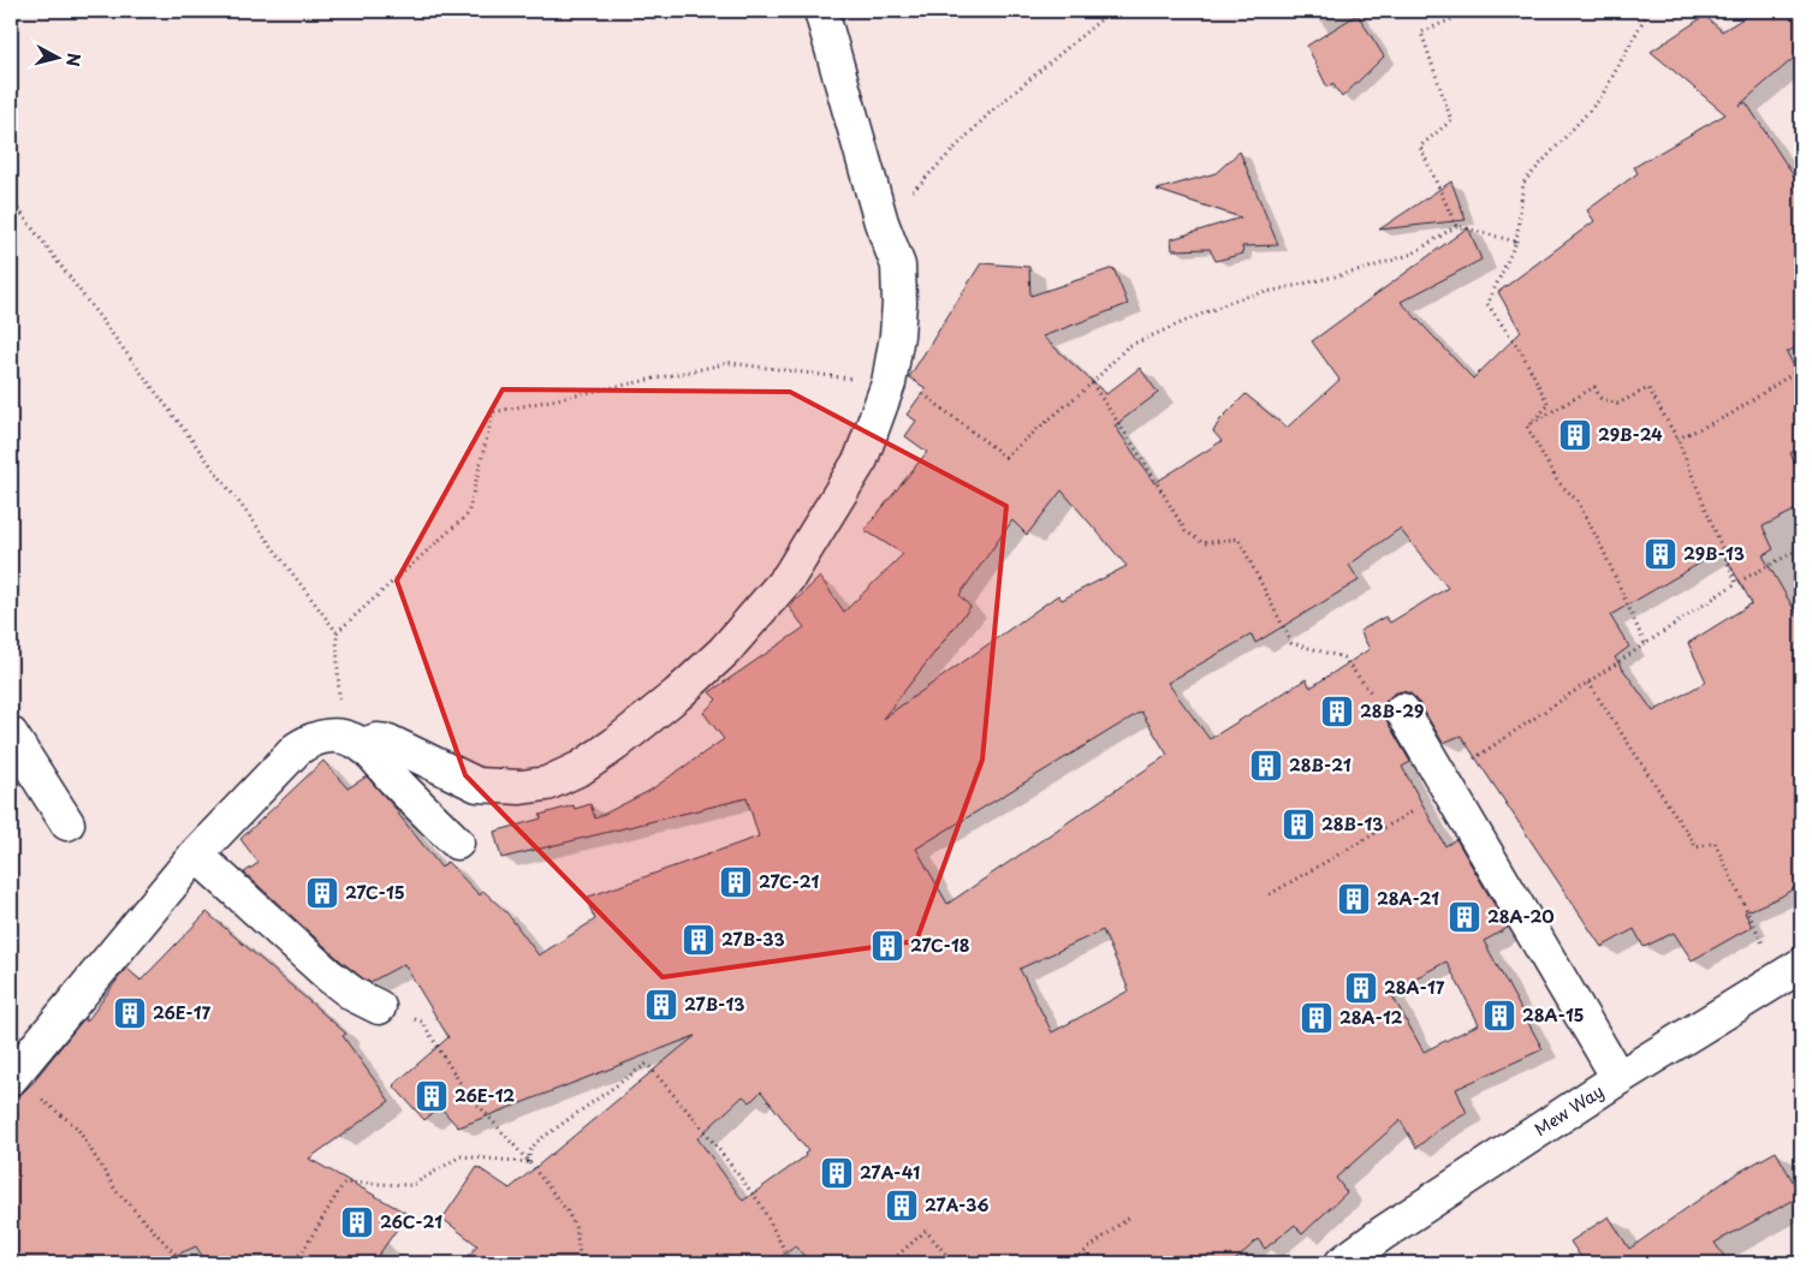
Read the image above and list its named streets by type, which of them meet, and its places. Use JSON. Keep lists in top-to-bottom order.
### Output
{
  "streets": {
    "street": ["Mew Way"]
  },
  "places": {
    "building": [
      "29B-24",
      "29B-13",
      "28B-29",
      "28B-21",
      "28B-13",
      "27C-21",
      "27C-15",
      "28A-21",
      "28A-20",
      "27B-33",
      "27C-18",
      "28A-17",
      "27B-13",
      "26E-17",
      "28A-15",
      "28A-12",
      "26E-12",
      "27A-41",
      "27A-36",
      "26C-21"
    ]
  },
  "north": "right"
}
